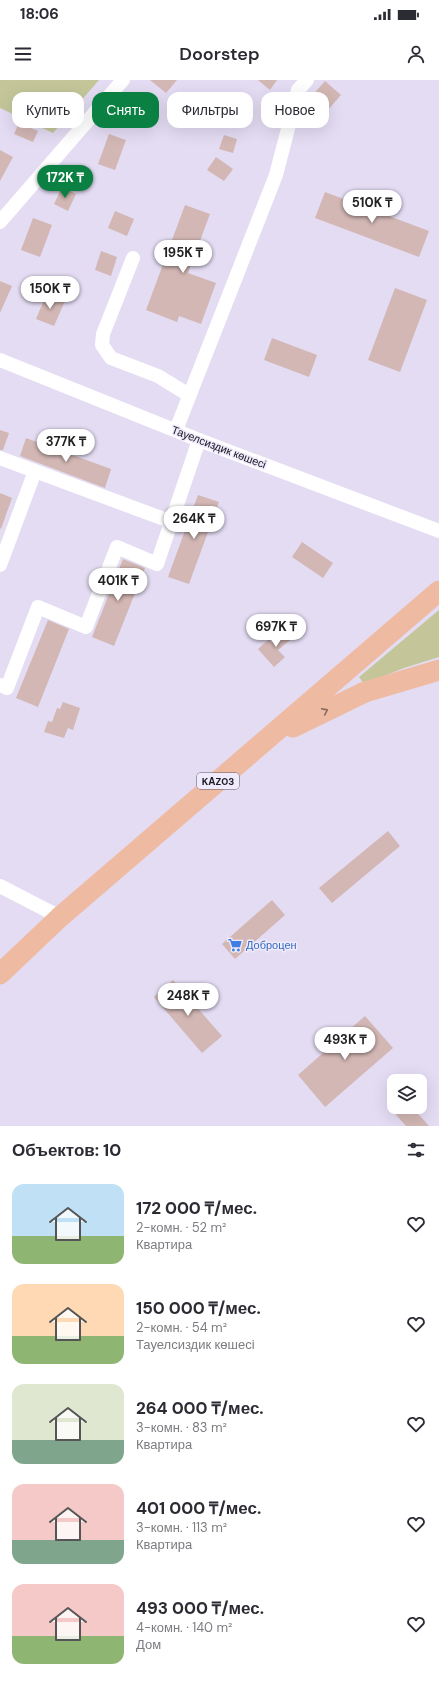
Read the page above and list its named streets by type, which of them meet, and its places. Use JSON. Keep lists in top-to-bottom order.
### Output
{
  "streets": {
    "highway": ["KАZ03"],
    "street": ["Тауелсиздик көшесі"]
  },
  "places": {
    "supermarket": ["Доброцен"]
  },
  "page": {
    "status": "18:06",
    "header": "Doorstep",
    "chip": [
      "Купить",
      "Снять",
      "Фильтры",
      "Новое"
    ],
    "price": [
      "172K ₸",
      "510K ₸",
      "195K ₸",
      "150K ₸",
      "377K ₸",
      "264K ₸",
      "401K ₸",
      "697K ₸",
      "248K ₸",
      "493K ₸"
    ],
    "heading": "Объектов: 10",
    "list": [
      {
        "name": "172 000 ₸/мес.",
        "note": "2-комн. · 52 m² · Квартира"
      },
      {
        "name": "150 000 ₸/мес.",
        "note": "2-комн. · 54 m² · Тауелсиздик көшесі"
      },
      {
        "name": "264 000 ₸/мес.",
        "note": "3-комн. · 83 m² · Квартира"
      },
      {
        "name": "401 000 ₸/мес.",
        "note": "3-комн. · 113 m² · Квартира"
      },
      {
        "name": "493 000 ₸/мес.",
        "note": "4-комн. · 140 m² · Дом"
      }
    ]
  }
}
